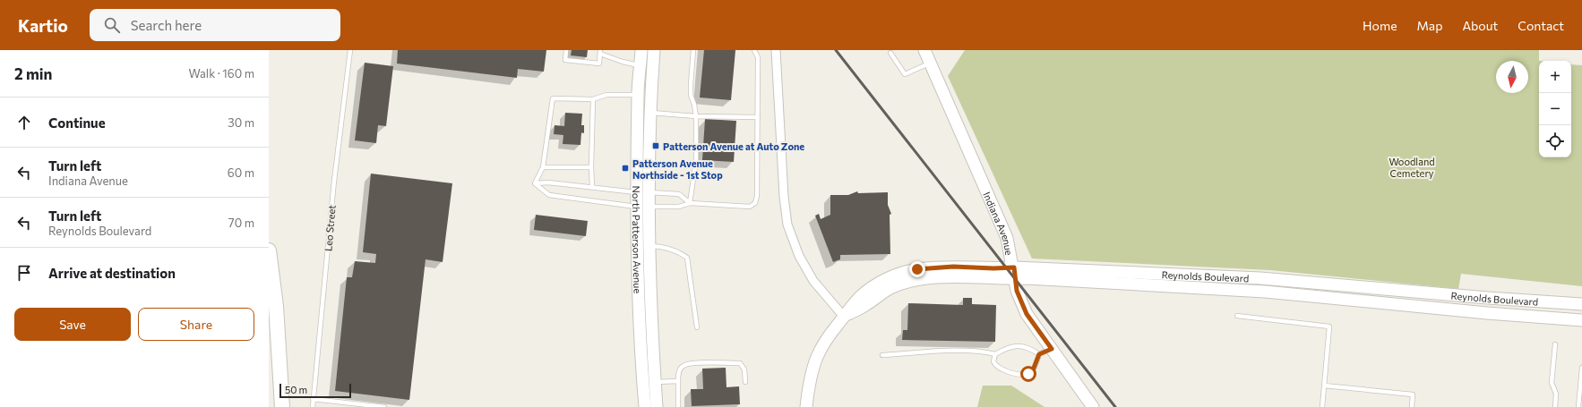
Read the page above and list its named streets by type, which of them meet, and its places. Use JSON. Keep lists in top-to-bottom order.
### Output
{
  "streets": {
    "main road": ["Indiana Avenue", "North Patterson Avenue", "Reynolds Boulevard"],
    "lane": ["Leo Street"]
  },
  "crossings": [
    ["Indiana Avenue", "Reynolds Boulevard"]
  ],
  "parks": ["Woodland Cemetery"],
  "places": {
    "transit": ["Patterson Avenue at Auto Zone", "Patterson Avenue Northside - 1st Stop"]
  },
  "scale_bar": "50 m",
  "north": "bottom",
  "page": {
    "header": "Kartio",
    "search": "Search here",
    "nav": [
      "Home",
      "Map",
      "About",
      "Contact"
    ],
    "heading": ["2 min", "Walk · 160 m"],
    "map_buttons": ["+", "−"],
    "list": [
      ["Continue", "30 m"],
      ["Turn left", "Indiana Avenue", "60 m"],
      ["Turn left", "Reynolds Boulevard", "70 m"],
      "Arrive at destination"
    ],
    "buttons": ["Save", "Share"],
    "scale": "50 m"
  }
}
